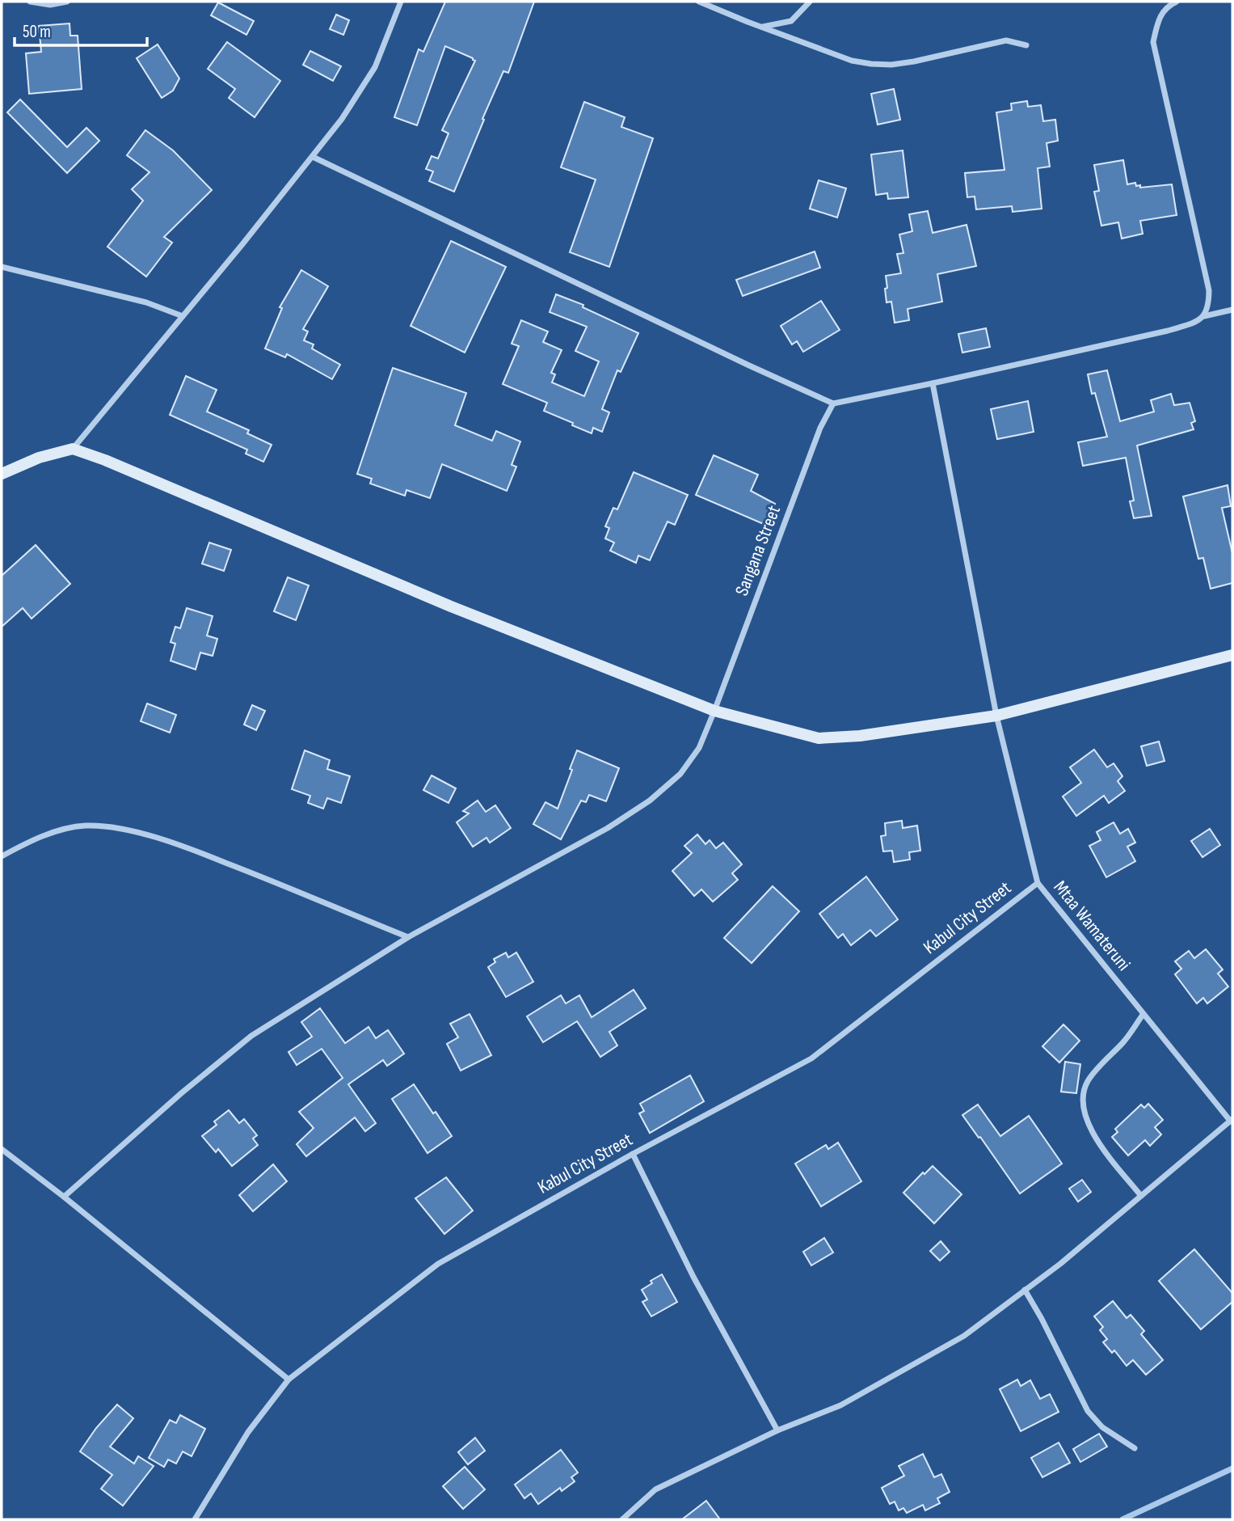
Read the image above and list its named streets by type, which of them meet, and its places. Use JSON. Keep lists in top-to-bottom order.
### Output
{
  "streets": {
    "street": ["Sangana Street", "Kabul City Street", "Mtaa Wamateruni"]
  },
  "crossings": [
    ["Kabul City Street", "Mtaa Wamateruni"]
  ],
  "scale_bar": "50 m"
}
